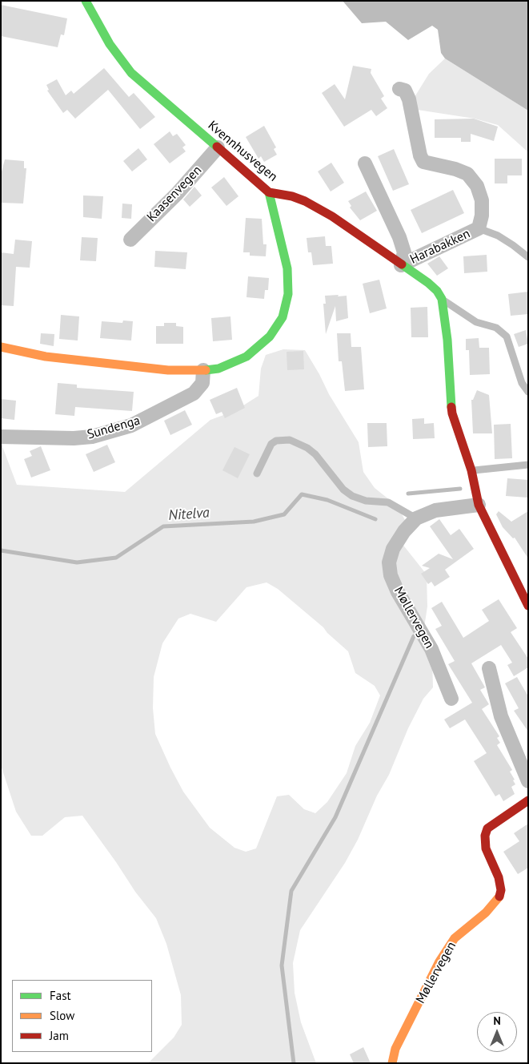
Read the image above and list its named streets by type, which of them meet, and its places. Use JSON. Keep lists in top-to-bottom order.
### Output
{
  "streets": {
    "street": [
      "Kvennhusvegen",
      "Kaasenvegen",
      "Harabakken",
      "Sundenga",
      "Møllervegen"
    ]
  },
  "crossings": [
    ["Kvennhusvegen", "Kaasenvegen"],
    ["Kvennhusvegen", "Harabakken"]
  ],
  "water": ["Nitelva"],
  "legend": ["Fast", "Slow", "Jam"],
  "north": "top"
}
